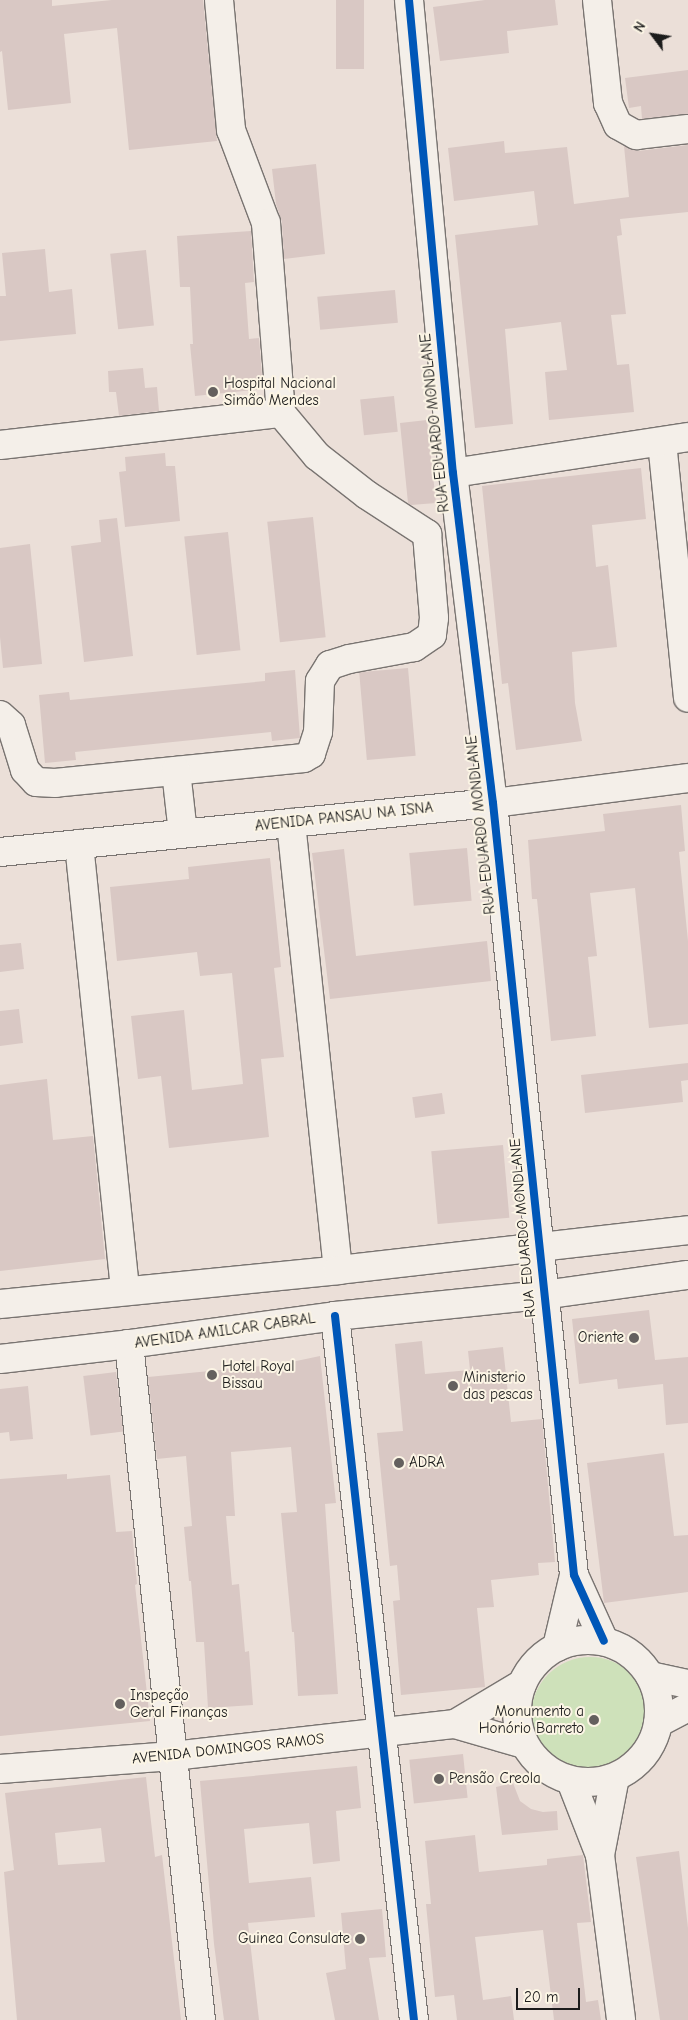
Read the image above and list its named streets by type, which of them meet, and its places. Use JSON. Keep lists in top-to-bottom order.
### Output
{
  "streets": {
    "street": [
      "RUA EDUARDO MONDLANE",
      "AVENIDA PANSAU NA ISNA",
      "AVENIDA AMILCAR CABRAL",
      "AVENIDA DOMINGOS RAMOS"
    ]
  },
  "crossings": [
    ["RUA EDUARDO MONDLANE", "AVENIDA PANSAU NA ISNA"],
    ["RUA EDUARDO MONDLANE", "AVENIDA AMILCAR CABRAL"],
    ["RUA EDUARDO MONDLANE", "AVENIDA DOMINGOS RAMOS"]
  ],
  "places": [
    "Hospital Nacional Simão Mendes",
    "Oriente",
    "Hotel Royal Bissau",
    "Ministerio das pescas",
    "ADRA",
    "Inspeção Geral Finanças",
    "Monumento a Honório Barreto",
    "Pensão Creola",
    "Guinea Consulate"
  ],
  "scale_bar": "20 m",
  "north": "top left"
}
